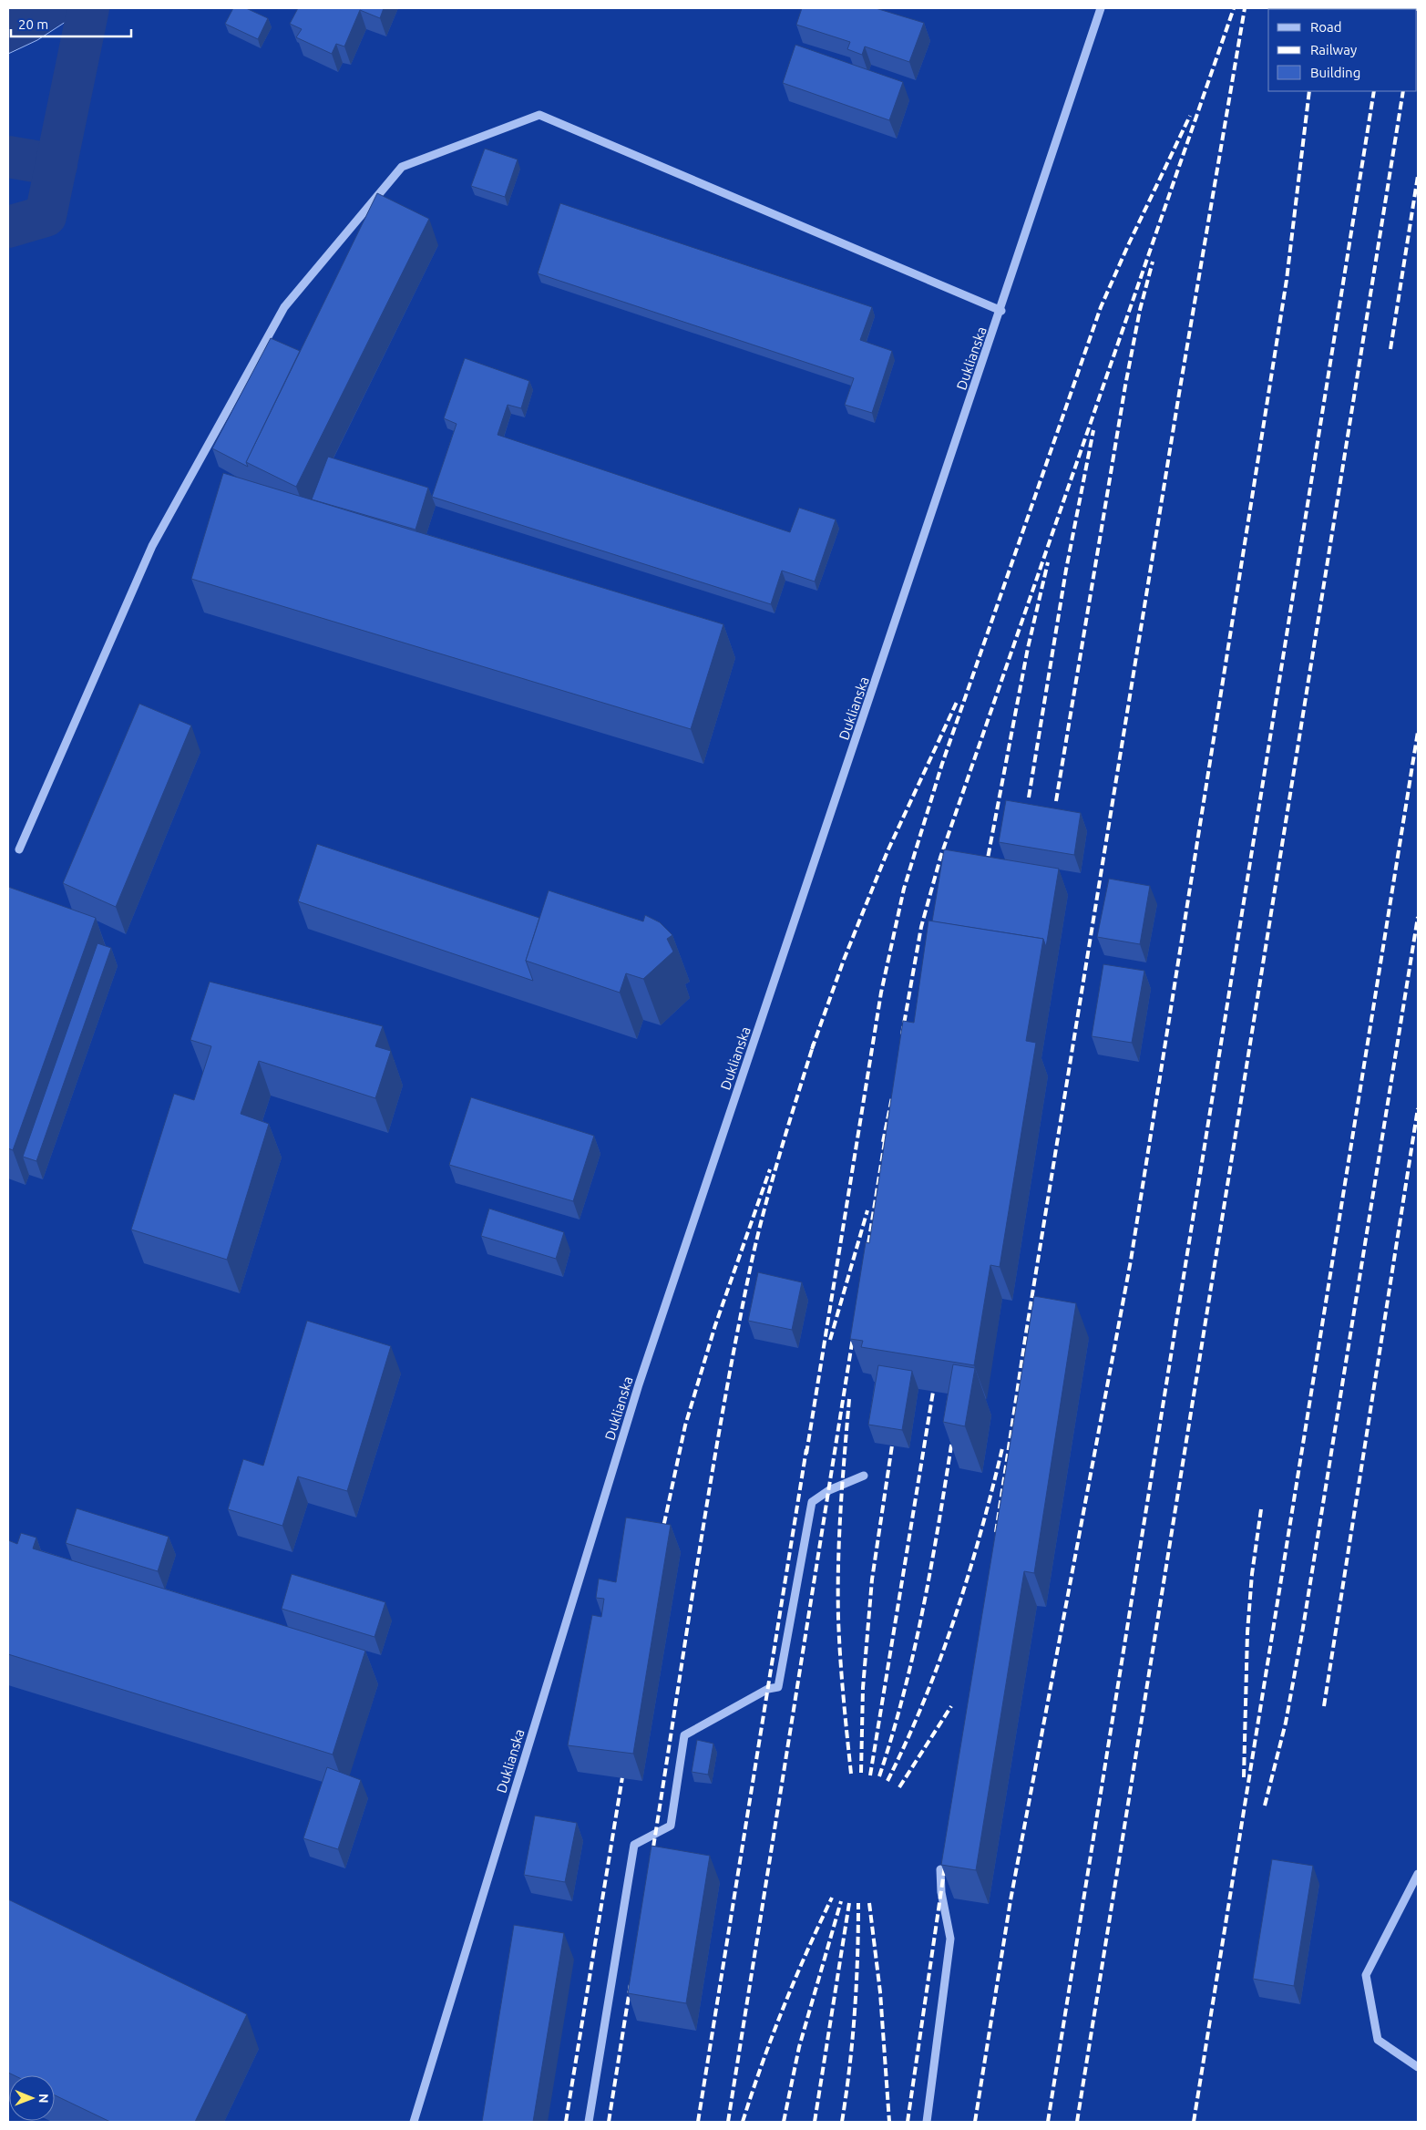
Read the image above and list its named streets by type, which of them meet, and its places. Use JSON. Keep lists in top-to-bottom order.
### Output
{
  "streets": {
    "street": ["Duklianska"]
  },
  "legend": ["Road", "Railway", "Building"],
  "scale_bar": "20 m",
  "north": "right"
}
